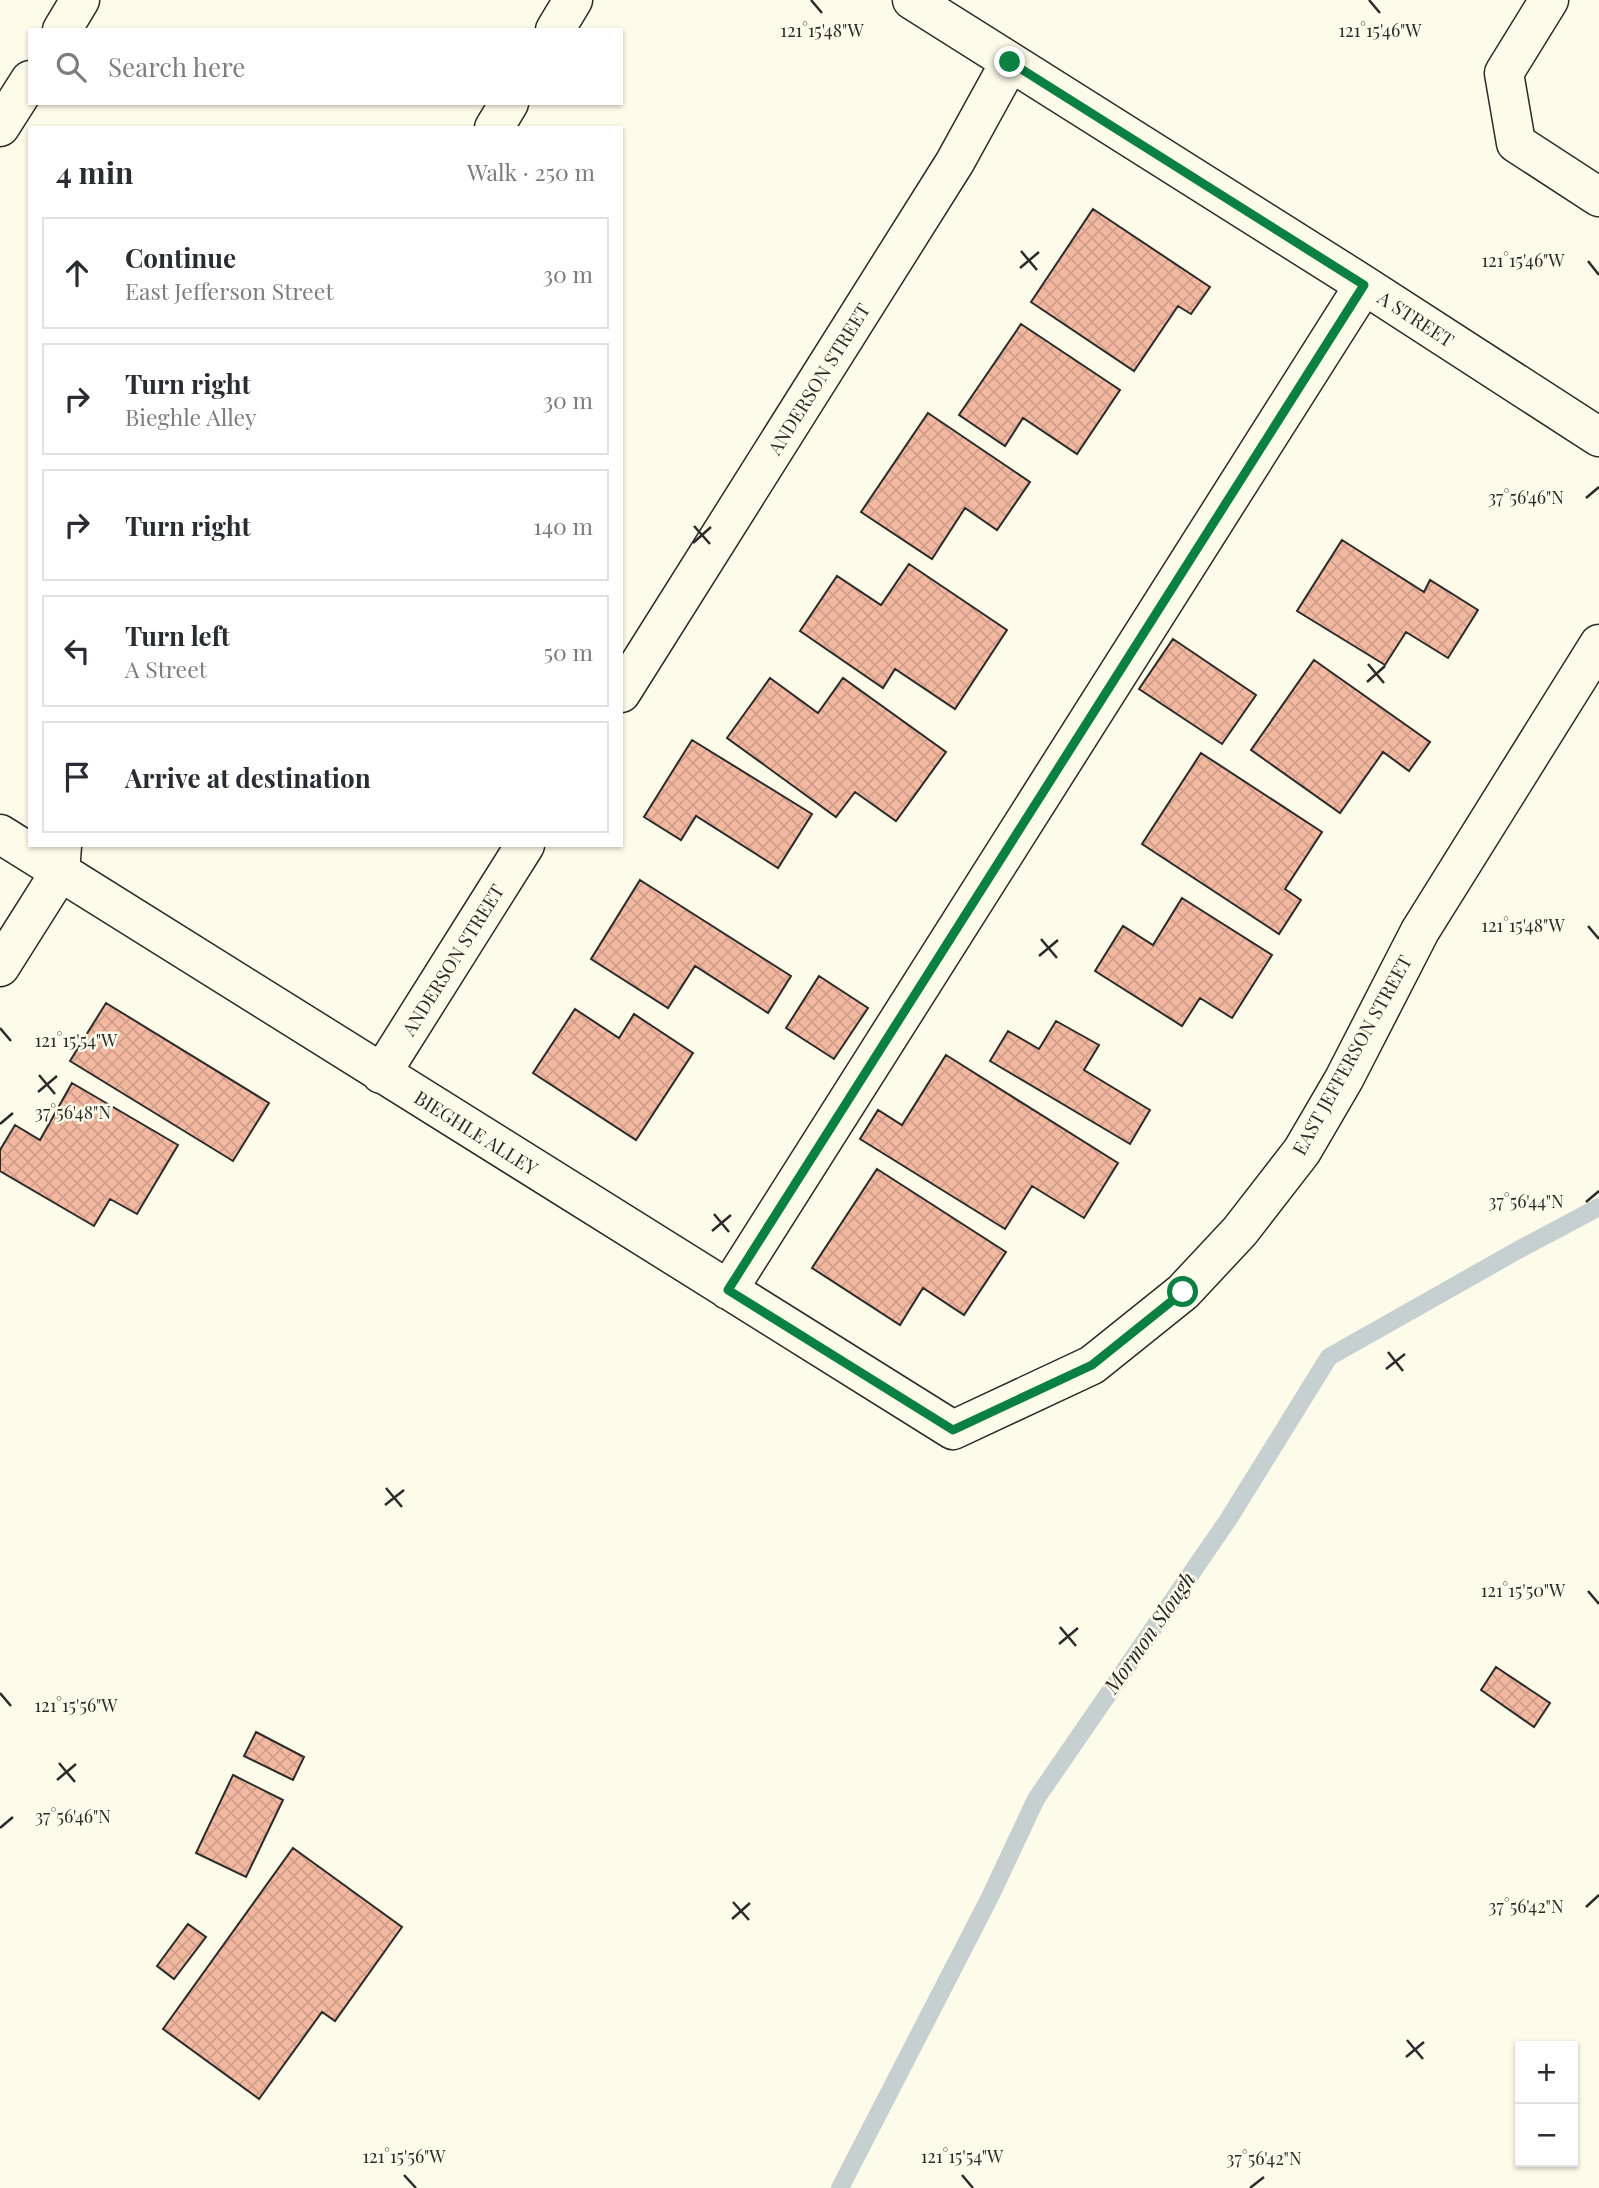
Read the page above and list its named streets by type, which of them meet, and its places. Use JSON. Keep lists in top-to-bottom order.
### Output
{
  "streets": {
    "street": [
      "A STREET",
      "ANDERSON STREET",
      "EAST JEFFERSON STREET",
      "BIEGHLE ALLEY"
    ]
  },
  "crossings": [
    ["A STREET", "ANDERSON STREET"],
    ["ANDERSON STREET", "BIEGHLE ALLEY"],
    ["EAST JEFFERSON STREET", "BIEGHLE ALLEY"]
  ],
  "water": ["Mormon Slough"],
  "page": {
    "search": "Search here",
    "heading": ["4 min", "Walk · 250 m"],
    "list": [
      ["Continue", "East Jefferson Street", "30 m"],
      ["Turn right", "Bieghle Alley", "30 m"],
      ["Turn right", "140 m"],
      ["Turn left", "A Street", "50 m"],
      "Arrive at destination"
    ],
    "map_buttons": ["+", "−"]
  },
  "coordinates": [
    "121°15'48\"W",
    "121°15'46\"W",
    "37°56'46\"N",
    "121°15'54\"W",
    "37°56'48\"N",
    "37°56'44\"N",
    "121°15'50\"W",
    "121°15'56\"W",
    "37°56'42\"N"
  ]
}
